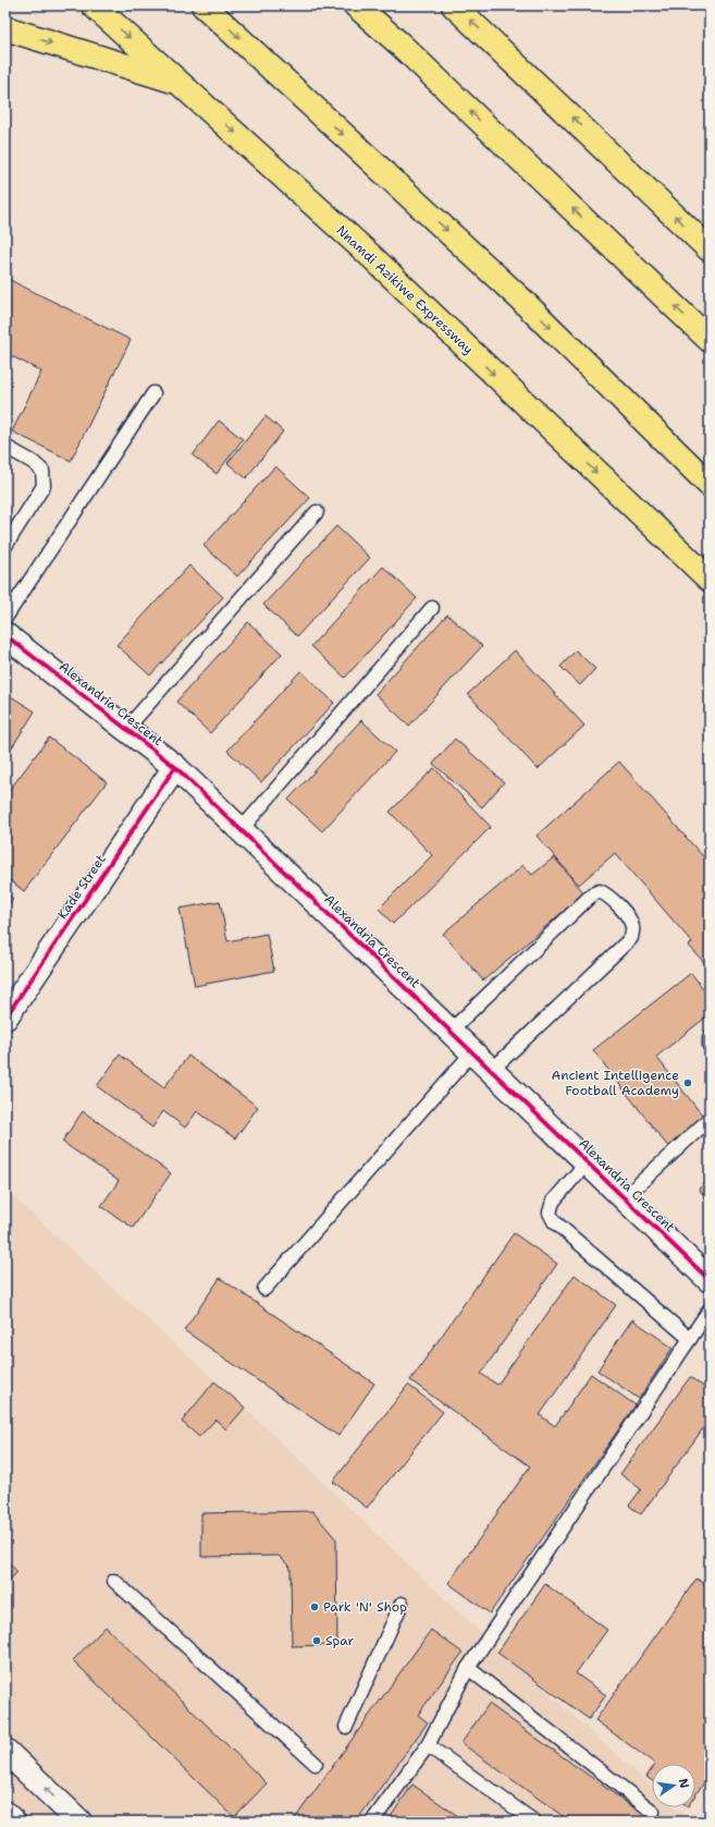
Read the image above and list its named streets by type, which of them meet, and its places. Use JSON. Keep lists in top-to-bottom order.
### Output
{
  "streets": {
    "highway": ["Nnamdi Azikiwe Expressway"],
    "street": ["Alexandria Crescent", "Kade Street"]
  },
  "crossings": [
    ["Alexandria Crescent", "Kade Street"]
  ],
  "places": ["Ancient Intelligence Football Academy", "Park 'N' Shop", "Spar"],
  "north": "right"
}
